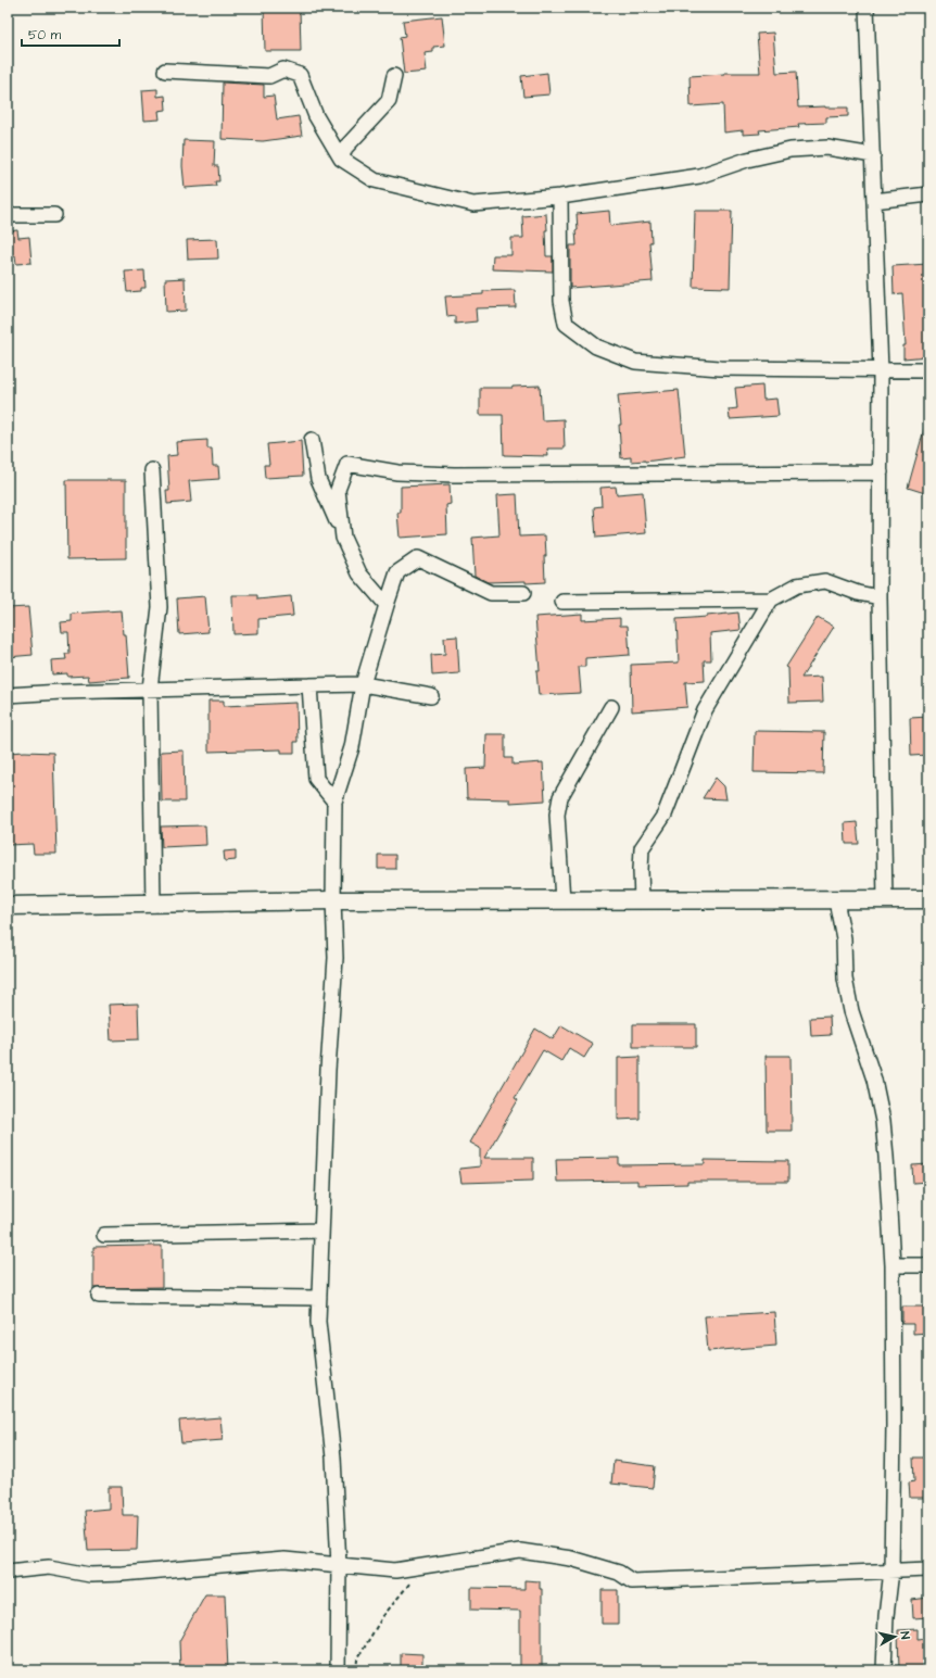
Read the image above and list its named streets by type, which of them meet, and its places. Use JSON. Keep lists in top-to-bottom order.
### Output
{
  "scale_bar": "50 m",
  "north": "right"
}
